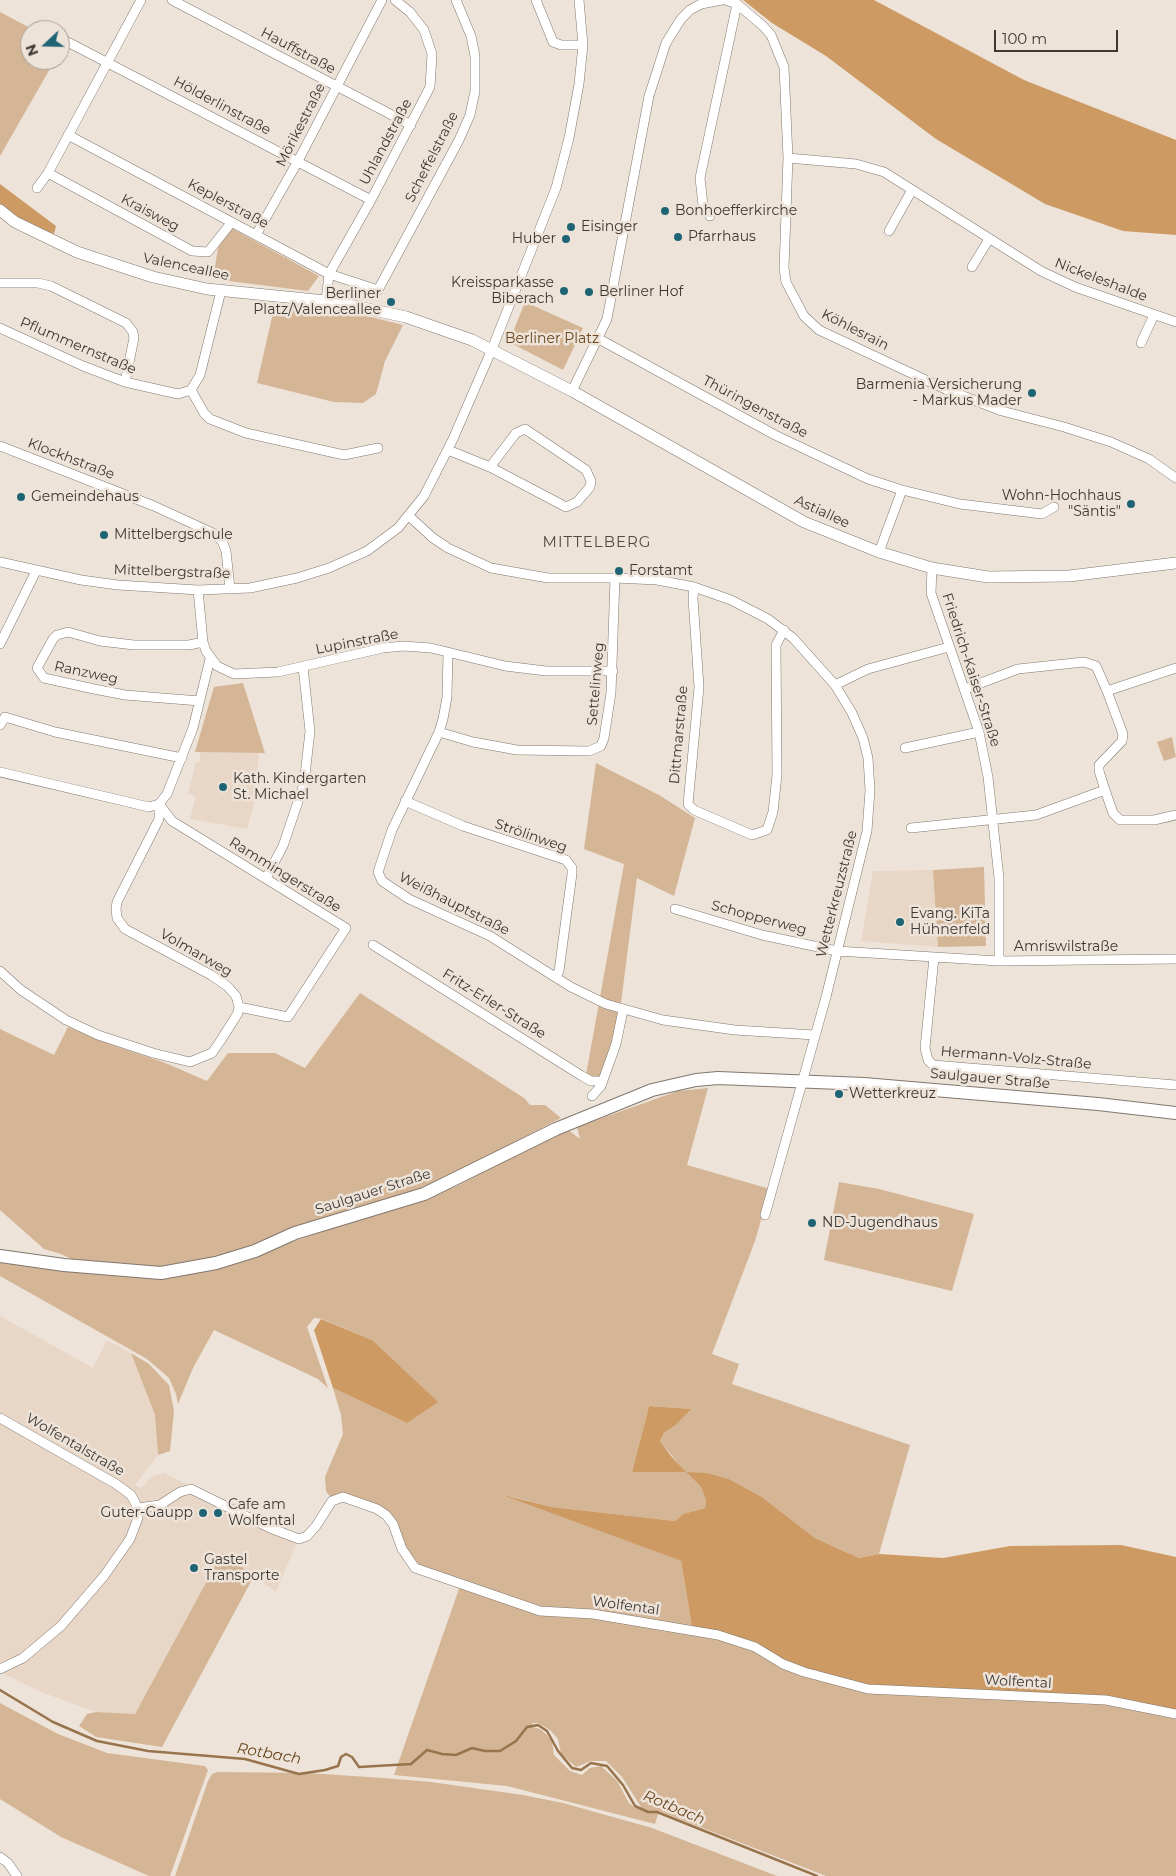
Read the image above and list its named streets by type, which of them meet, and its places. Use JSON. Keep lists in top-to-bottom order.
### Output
{
  "streets": {
    "main road": ["Saulgauer Straße"],
    "street": [
      "Hauffstraße",
      "Hölderlinstraße",
      "Mörikestraße",
      "Uhlandstraße",
      "Scheffelstraße",
      "Keplerstraße",
      "Kraisweg",
      "Valenceallee",
      "Nickeleshalde",
      "Köhlesrain",
      "Pflummernstraße",
      "Thüringenstraße",
      "Klockhstraße",
      "Astiallee",
      "Mittelbergstraße",
      "Lupinstraße",
      "Friedrich-Kaiser-Straße",
      "Ranzweg",
      "Settelinweg",
      "Dittmarstraße",
      "Strölinweg",
      "Rammingerstraße",
      "Wetterkreuzstraße",
      "Weißhauptstraße",
      "Schopperweg",
      "Amriswilstraße",
      "Volmarweg",
      "Fritz-Erler-Straße",
      "Hermann-Volz-Straße",
      "Wolfentalstraße",
      "Wolfental"
    ]
  },
  "crossings": [
    ["Hauffstraße", "Mörikestraße"],
    ["Hauffstraße", "Uhlandstraße"],
    ["Hölderlinstraße", "Mörikestraße"],
    ["Hölderlinstraße", "Uhlandstraße"],
    ["Mörikestraße", "Keplerstraße"],
    ["Uhlandstraße", "Keplerstraße"],
    ["Uhlandstraße", "Valenceallee"],
    ["Scheffelstraße", "Keplerstraße"],
    ["Keplerstraße", "Kraisweg"],
    ["Valenceallee", "Astiallee"],
    ["Valenceallee", "Mittelbergstraße"],
    ["Nickeleshalde", "Köhlesrain"],
    ["Köhlesrain", "Thüringenstraße"],
    ["Köhlesrain", "Astiallee"],
    ["Klockhstraße", "Mittelbergstraße"],
    ["Astiallee", "Mittelbergstraße"],
    ["Astiallee", "Friedrich-Kaiser-Straße"],
    ["Mittelbergstraße", "Wetterkreuzstraße"],
    ["Lupinstraße", "Settelinweg"],
    ["Lupinstraße", "Weißhauptstraße"],
    ["Friedrich-Kaiser-Straße", "Amriswilstraße"],
    ["Settelinweg", "Wetterkreuzstraße"],
    ["Settelinweg", "Weißhauptstraße"],
    ["Dittmarstraße", "Wetterkreuzstraße"],
    ["Strölinweg", "Weißhauptstraße"],
    ["Rammingerstraße", "Volmarweg"],
    ["Wetterkreuzstraße", "Weißhauptstraße"],
    ["Wetterkreuzstraße", "Schopperweg"],
    ["Wetterkreuzstraße", "Amriswilstraße"],
    ["Wetterkreuzstraße", "Saulgauer Straße"],
    ["Schopperweg", "Amriswilstraße"],
    ["Amriswilstraße", "Hermann-Volz-Straße"],
    ["Wolfentalstraße", "Wolfental"]
  ],
  "districts": ["MITTELBERG"],
  "water": ["Rotbach"],
  "parks": ["Berliner Platz"],
  "places": [
    "Bonhoefferkirche",
    "Eisinger",
    "Pfarrhaus",
    "Huber",
    "Kreissparkasse Biberach",
    "Berliner Hof",
    "Berliner Platz/Valenceallee",
    "Barmenia Versicherung - Markus Mader",
    "Gemeindehaus",
    "Wohn-Hochhaus \"Säntis\"",
    "Mittelbergschule",
    "Forstamt",
    "Kath. Kindergarten St. Michael",
    "Evang. KiTa Hühnerfeld",
    "Wetterkreuz",
    "ND-Jugendhaus",
    "Guter-Gaupp",
    "Cafe am Wolfental",
    "Gastel Transporte"
  ],
  "scale_bar": "100 m",
  "north": "left"
}
